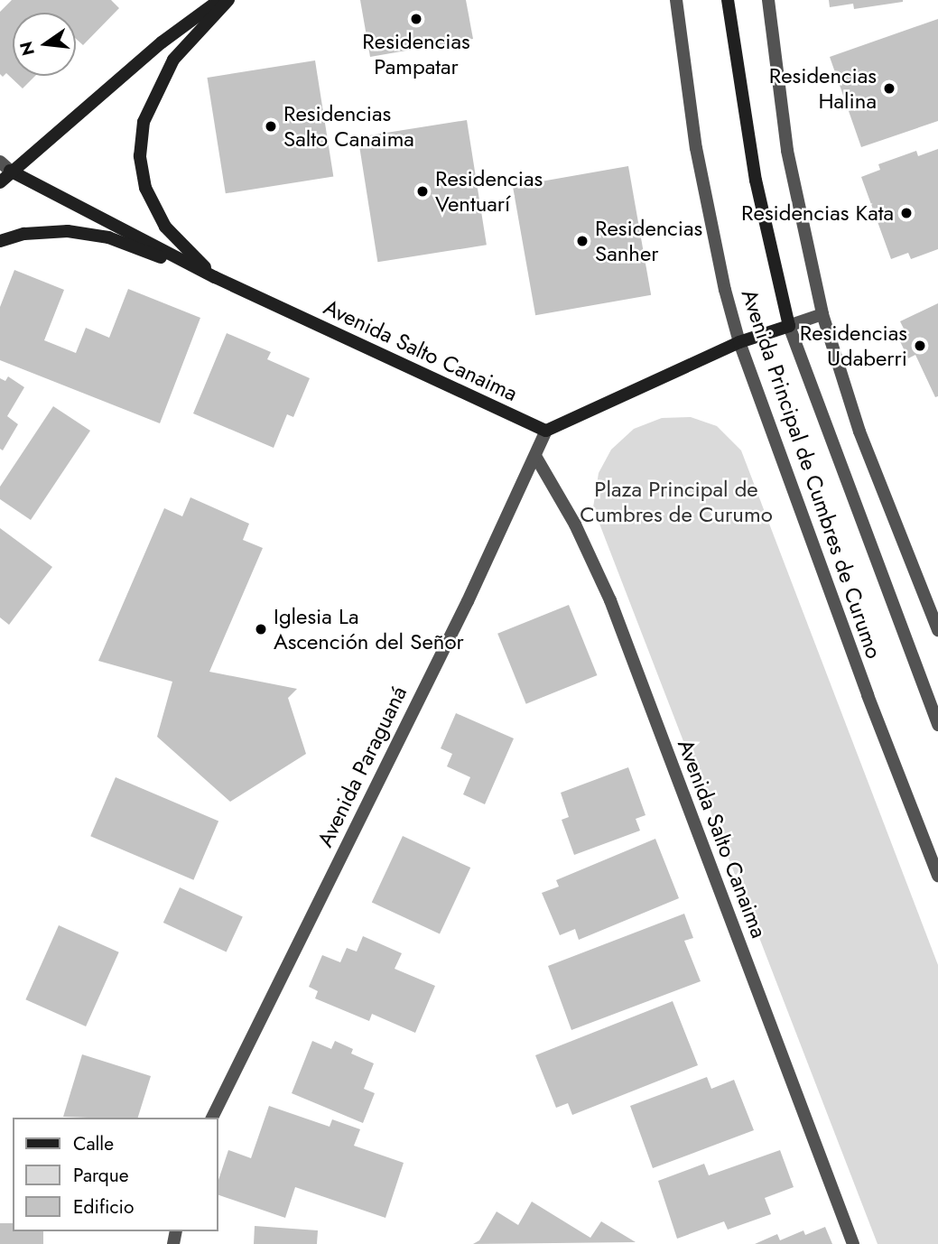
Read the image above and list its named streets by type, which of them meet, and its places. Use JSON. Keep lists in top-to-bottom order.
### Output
{
  "streets": {
    "main road": ["Avenida Salto Canaima", "Avenida Principal de Cumbres de Curumo"],
    "street": ["Avenida Paraguaná"]
  },
  "crossings": [
    ["Avenida Salto Canaima", "Avenida Paraguaná"]
  ],
  "parks": ["Plaza Principal de Cumbres de Curumo"],
  "places": [
    "Residencias Pampatar",
    "Residencias Halina",
    "Residencias Salto Canaima",
    "Residencias Ventuarí",
    "Residencias Kata",
    "Residencias Sanher",
    "Residencias Udaberri",
    "Iglesia La Ascención del Señor"
  ],
  "legend": ["Calle", "Parque", "Edificio"],
  "north": "left"
}
